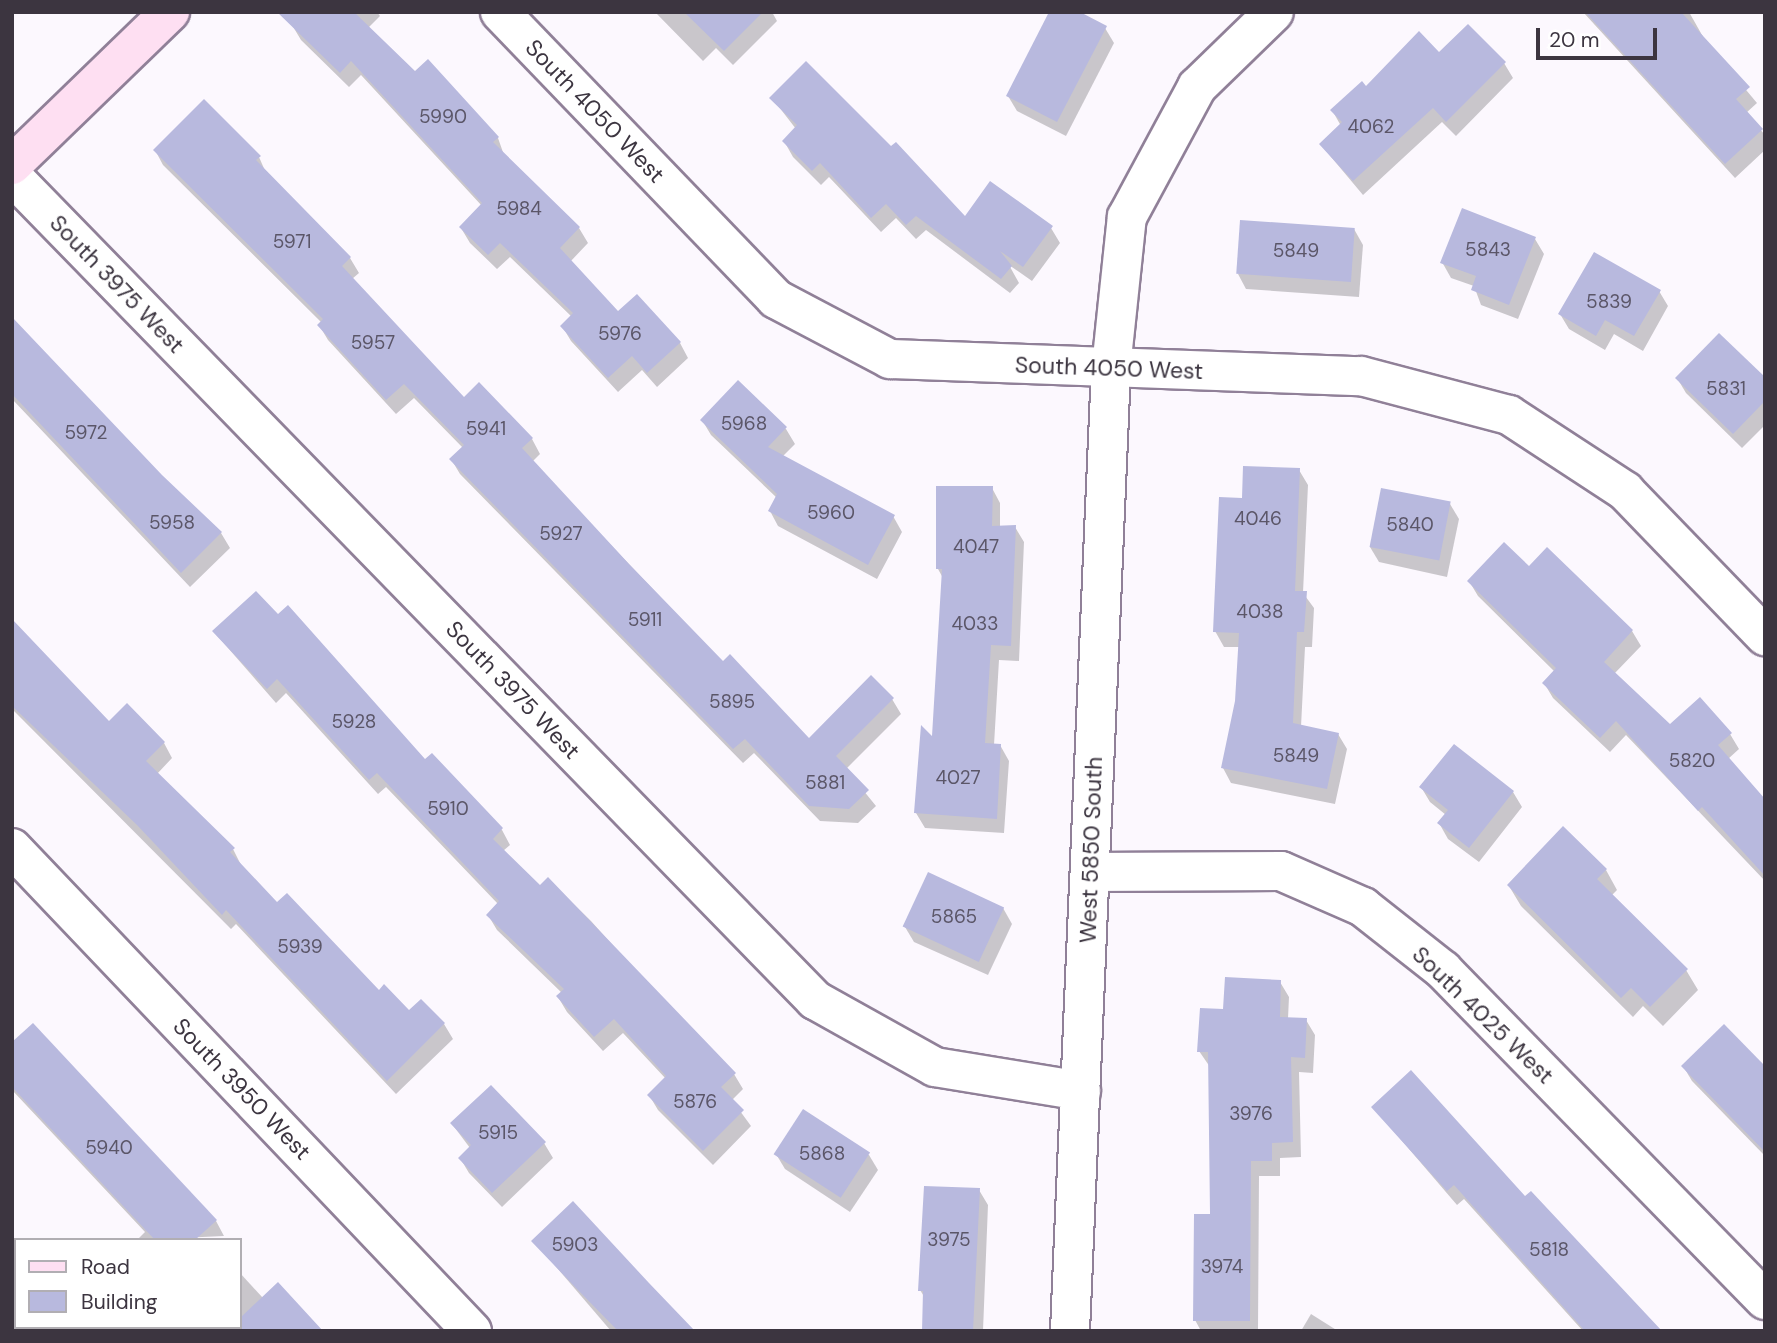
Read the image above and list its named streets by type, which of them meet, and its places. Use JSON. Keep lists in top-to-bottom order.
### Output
{
  "streets": {
    "street": [
      "South 4050 West",
      "South 3975 West",
      "West 5850 South",
      "South 4025 West",
      "South 3950 West"
    ]
  },
  "crossings": [
    ["South 4050 West", "West 5850 South"],
    ["South 3975 West", "West 5850 South"],
    ["West 5850 South", "South 4025 West"]
  ],
  "house_numbers": [
    "5990",
    "4062",
    "5984",
    "5971",
    "5843",
    "5849",
    "5839",
    "5976",
    "5957",
    "5831",
    "5968",
    "5941",
    "5972",
    "5960",
    "4046",
    "5958",
    "5840",
    "5927",
    "4047",
    "4038",
    "5911",
    "4033",
    "5895",
    "5928",
    "5849",
    "5820",
    "4027",
    "5881",
    "5910",
    "5865",
    "5939",
    "5876",
    "3976",
    "5915",
    "5940",
    "5868",
    "3975",
    "5903",
    "5818",
    "3974"
  ],
  "legend": ["Road", "Building"],
  "scale_bar": "20 m"
}
